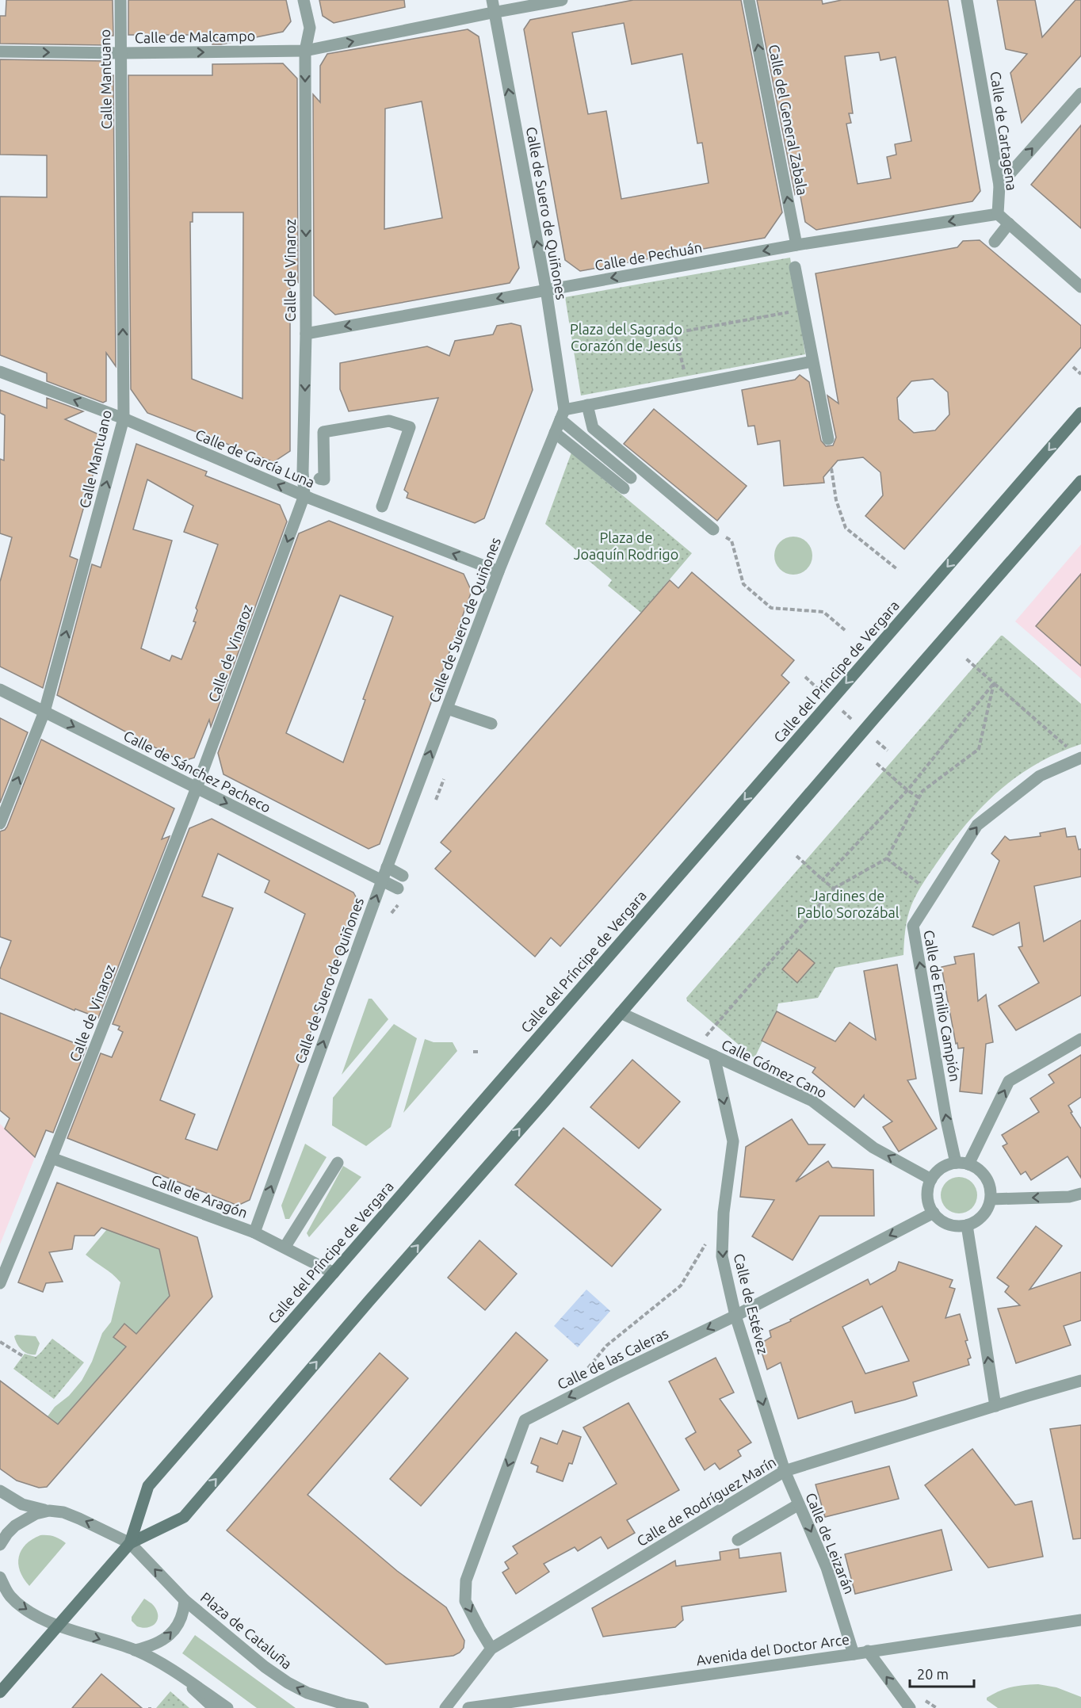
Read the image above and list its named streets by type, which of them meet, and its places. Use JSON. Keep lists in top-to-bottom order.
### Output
{
  "streets": {
    "main road": ["Calle del Príncipe de Vergara"],
    "street": [
      "Calle de Malcampo",
      "Calle Mantuano",
      "Calle del General Zabala",
      "Calle de Cartagena",
      "Calle de Suero de Quiñones",
      "Calle de Pechuán",
      "Calle de Vinaroz",
      "Calle de García Luna",
      "Calle de Sánchez Pacheco",
      "Calle de Emilio Campión",
      "Calle Gómez Cano",
      "Calle de Aragón",
      "Calle de Estévez",
      "Calle de las Caleras",
      "Calle de Rodríguez Marín",
      "Calle de Leizarán",
      "Plaza de Cataluña",
      "Avenida del Doctor Arce"
    ]
  },
  "crossings": [
    ["Calle de Malcampo", "Calle Mantuano"],
    ["Calle de Malcampo", "Calle de Suero de Quiñones"],
    ["Calle de Malcampo", "Calle de Vinaroz"],
    ["Calle Mantuano", "Calle de García Luna"],
    ["Calle Mantuano", "Calle de Sánchez Pacheco"],
    ["Calle del General Zabala", "Calle de Pechuán"],
    ["Calle de Cartagena", "Calle de Pechuán"],
    ["Calle de Suero de Quiñones", "Calle de Pechuán"],
    ["Calle de Suero de Quiñones", "Calle de García Luna"],
    ["Calle de Suero de Quiñones", "Calle de Sánchez Pacheco"],
    ["Calle de Suero de Quiñones", "Calle de Aragón"],
    ["Calle de Pechuán", "Calle de Vinaroz"],
    ["Calle de Vinaroz", "Calle de García Luna"],
    ["Calle de Vinaroz", "Calle de Sánchez Pacheco"],
    ["Calle de Vinaroz", "Calle de Aragón"],
    ["Calle del Príncipe de Vergara", "Calle Gómez Cano"],
    ["Calle del Príncipe de Vergara", "Calle de Aragón"],
    ["Calle del Príncipe de Vergara", "Plaza de Cataluña"],
    ["Calle de Emilio Campión", "Calle Gómez Cano"],
    ["Calle de Emilio Campión", "Calle de las Caleras"],
    ["Calle Gómez Cano", "Calle de Estévez"],
    ["Calle Gómez Cano", "Calle de las Caleras"],
    ["Calle de Estévez", "Calle de las Caleras"],
    ["Calle de Estévez", "Calle de Rodríguez Marín"],
    ["Calle de Estévez", "Calle de Leizarán"],
    ["Calle de las Caleras", "Calle de Rodríguez Marín"],
    ["Calle de Rodríguez Marín", "Calle de Leizarán"],
    ["Calle de Leizarán", "Avenida del Doctor Arce"]
  ],
  "one_way": [
    "Calle de Malcampo",
    "Calle Mantuano",
    "Calle del General Zabala",
    "Calle de Suero de Quiñones",
    "Calle de Pechuán",
    "Calle de Vinaroz",
    "Calle de García Luna",
    "Calle de Sánchez Pacheco",
    "Calle de Emilio Campión",
    "Calle Gómez Cano",
    "Calle de Estévez",
    "Calle de las Caleras",
    "Calle de Leizarán"
  ],
  "parks": ["Plaza del Sagrado Corazón de Jesús", "Plaza de Joaquín Rodrigo", "Jardines de Pablo Sorozábal"],
  "scale_bar": "20 m"
}
